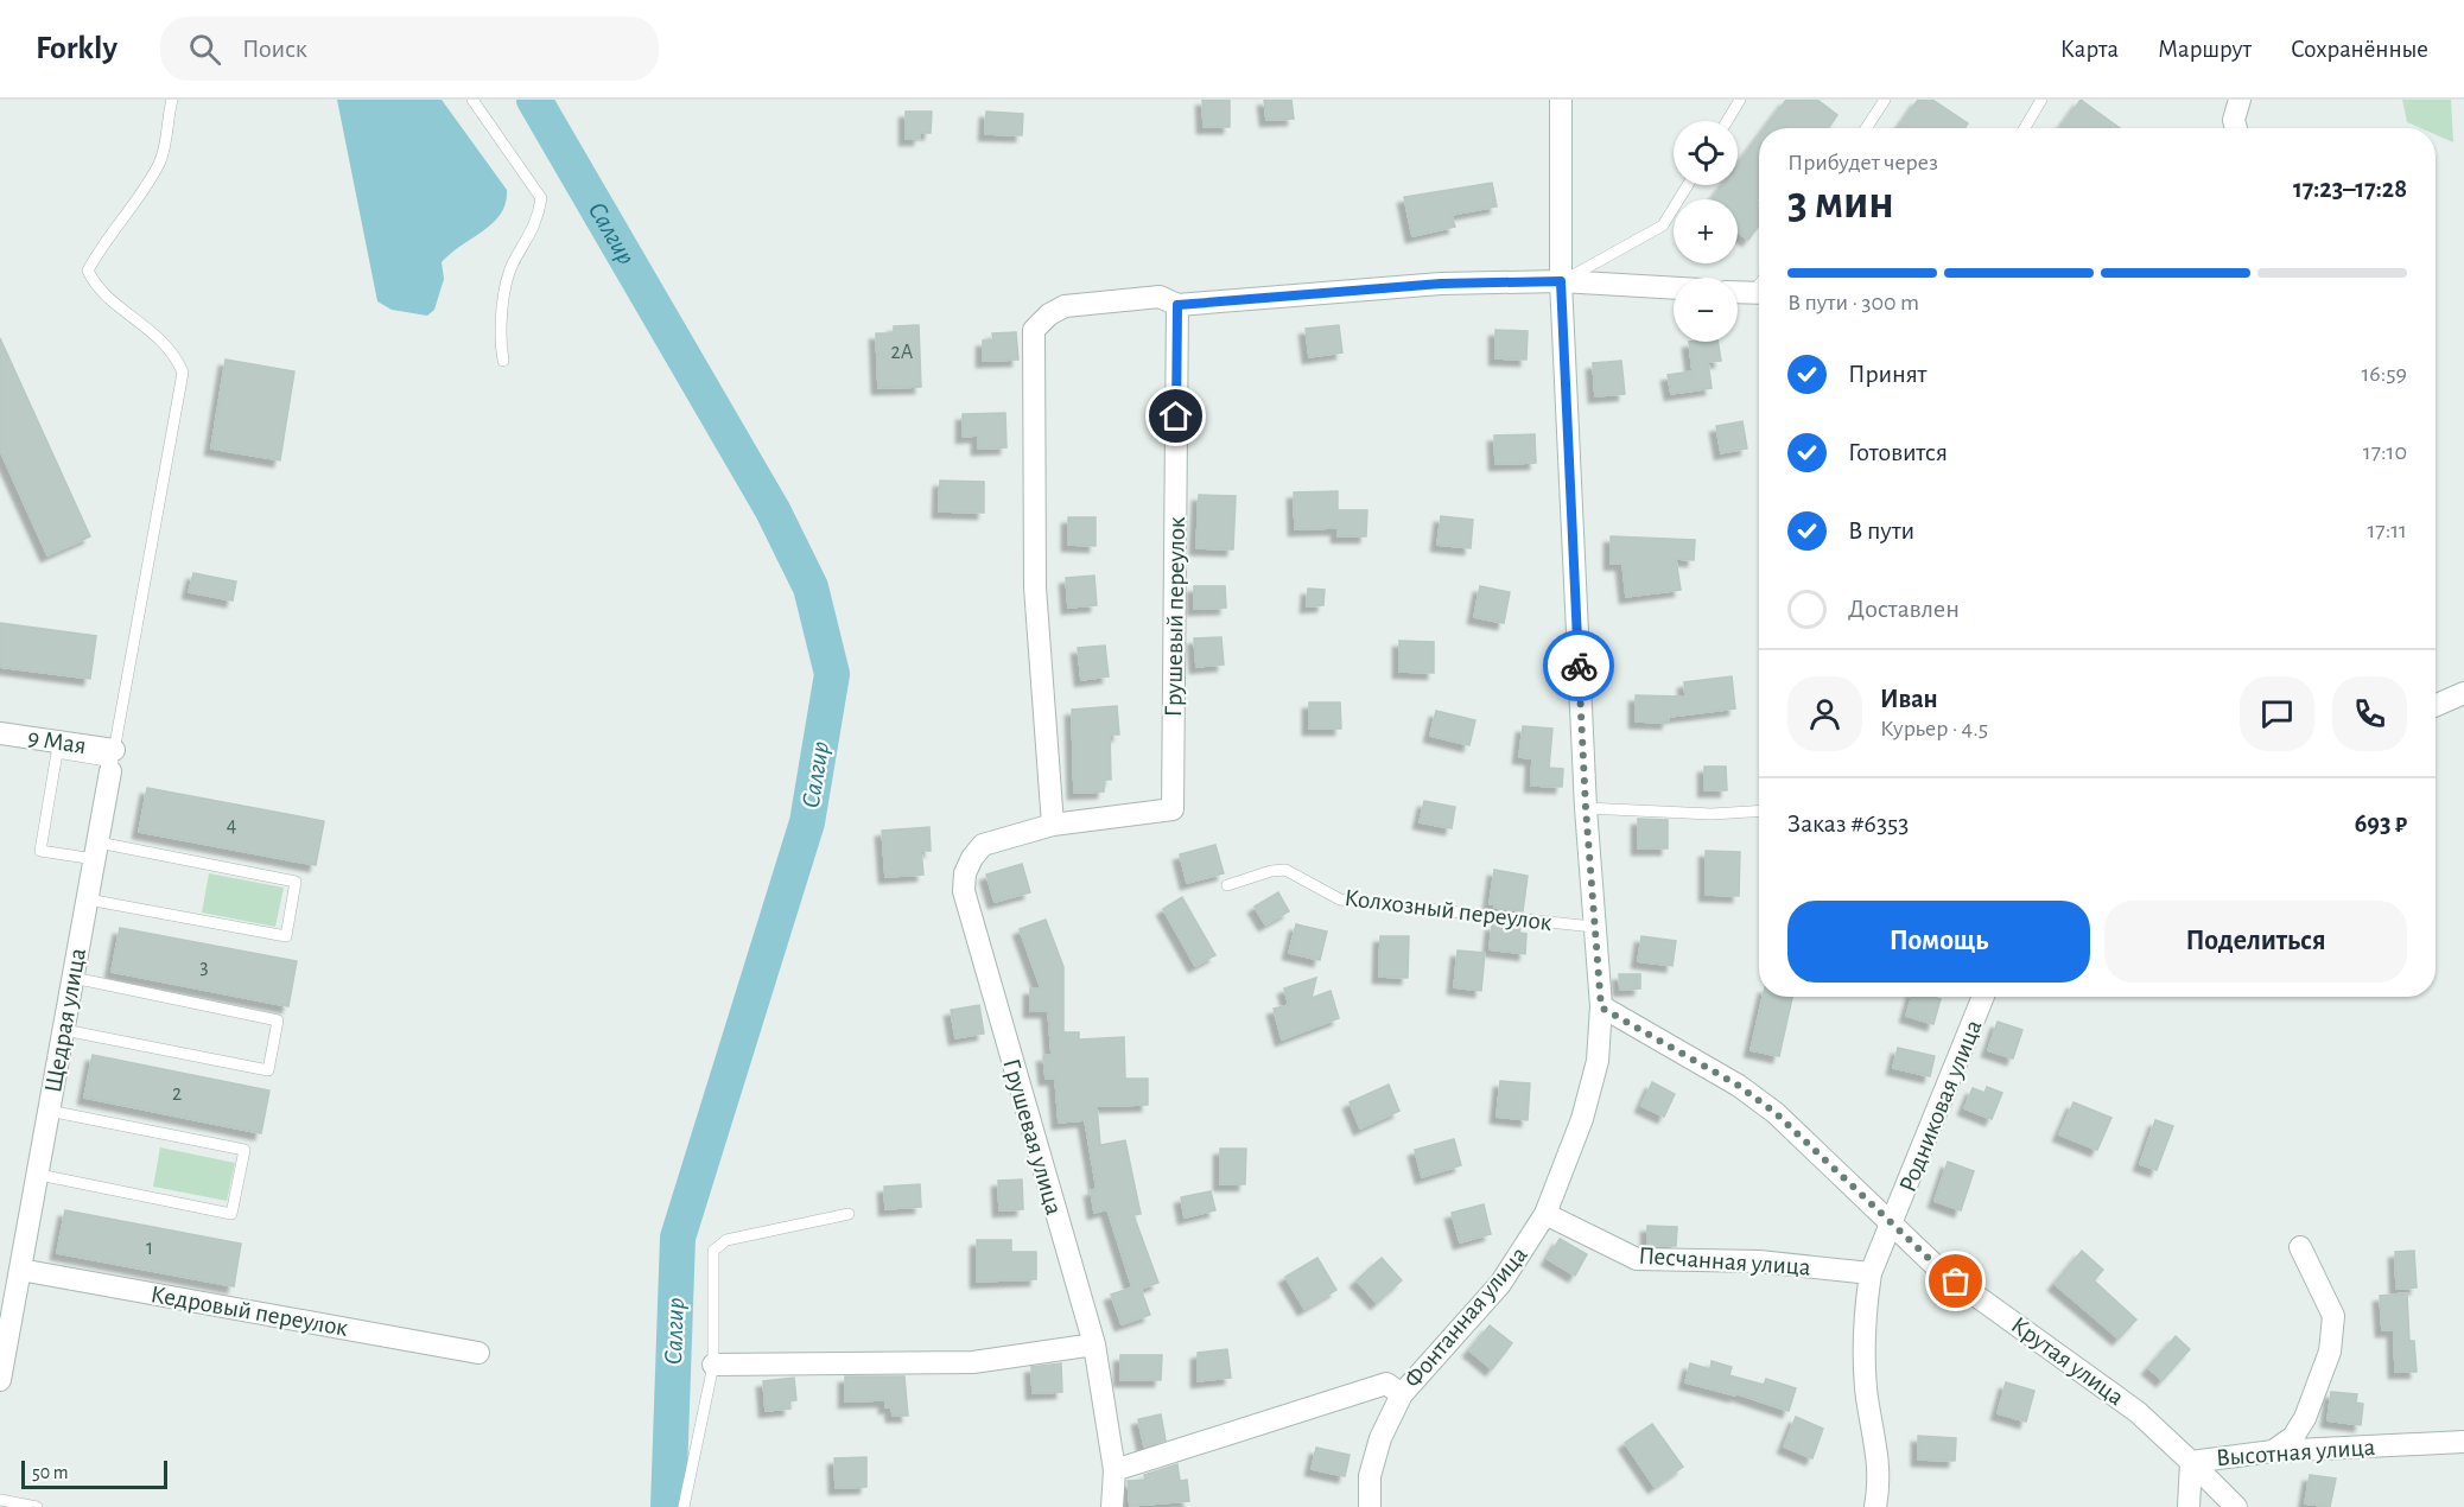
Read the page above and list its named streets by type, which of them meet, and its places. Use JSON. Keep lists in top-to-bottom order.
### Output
{
  "streets": {
    "street": [
      "Грушевый переулок",
      "9 Мая",
      "Щедрая улица",
      "Родниковая улица",
      "Грушевая улица",
      "Песчанная улица",
      "Кедровый переулок",
      "Фонтанная улица",
      "Крутая улица",
      "Высотная улица"
    ],
    "lane": ["Колхозный переулок"]
  },
  "crossings": [
    ["Грушевый переулок", "Грушевая улица"],
    ["9 Мая", "Щедрая улица"],
    ["Колхозный переулок", "Фонтанная улица"],
    ["Щедрая улица", "Кедровый переулок"],
    ["Родниковая улица", "Крутая улица"],
    ["Песчанная улица", "Фонтанная улица"],
    ["Фонтанная улица", "Крутая улица"],
    ["Крутая улица", "Высотная улица"]
  ],
  "water": ["Салгир"],
  "house_numbers": [
    "2А",
    "4",
    "3",
    "2",
    "1"
  ],
  "scale_bar": "50 m",
  "page": {
    "header": "Forkly",
    "search": "Поиск",
    "nav": ["Карта", "Маршрут", "Сохранённые"],
    "map_buttons": ["+", "−"],
    "heading": ["3 мин", "Прибудет через", "17:23–17:28"],
    "panel": [
      "Иван",
      "Курьер · 4.5",
      "Заказ #6353",
      "693 ₽"
    ],
    "bar": "В пути · 300 m",
    "list": [
      ["Принят", "16:59"],
      ["Готовится", "17:10"],
      ["В пути", "17:11"],
      "Доставлен"
    ],
    "buttons": ["Помощь", "Поделиться"],
    "scale": "50 m"
  }
}
